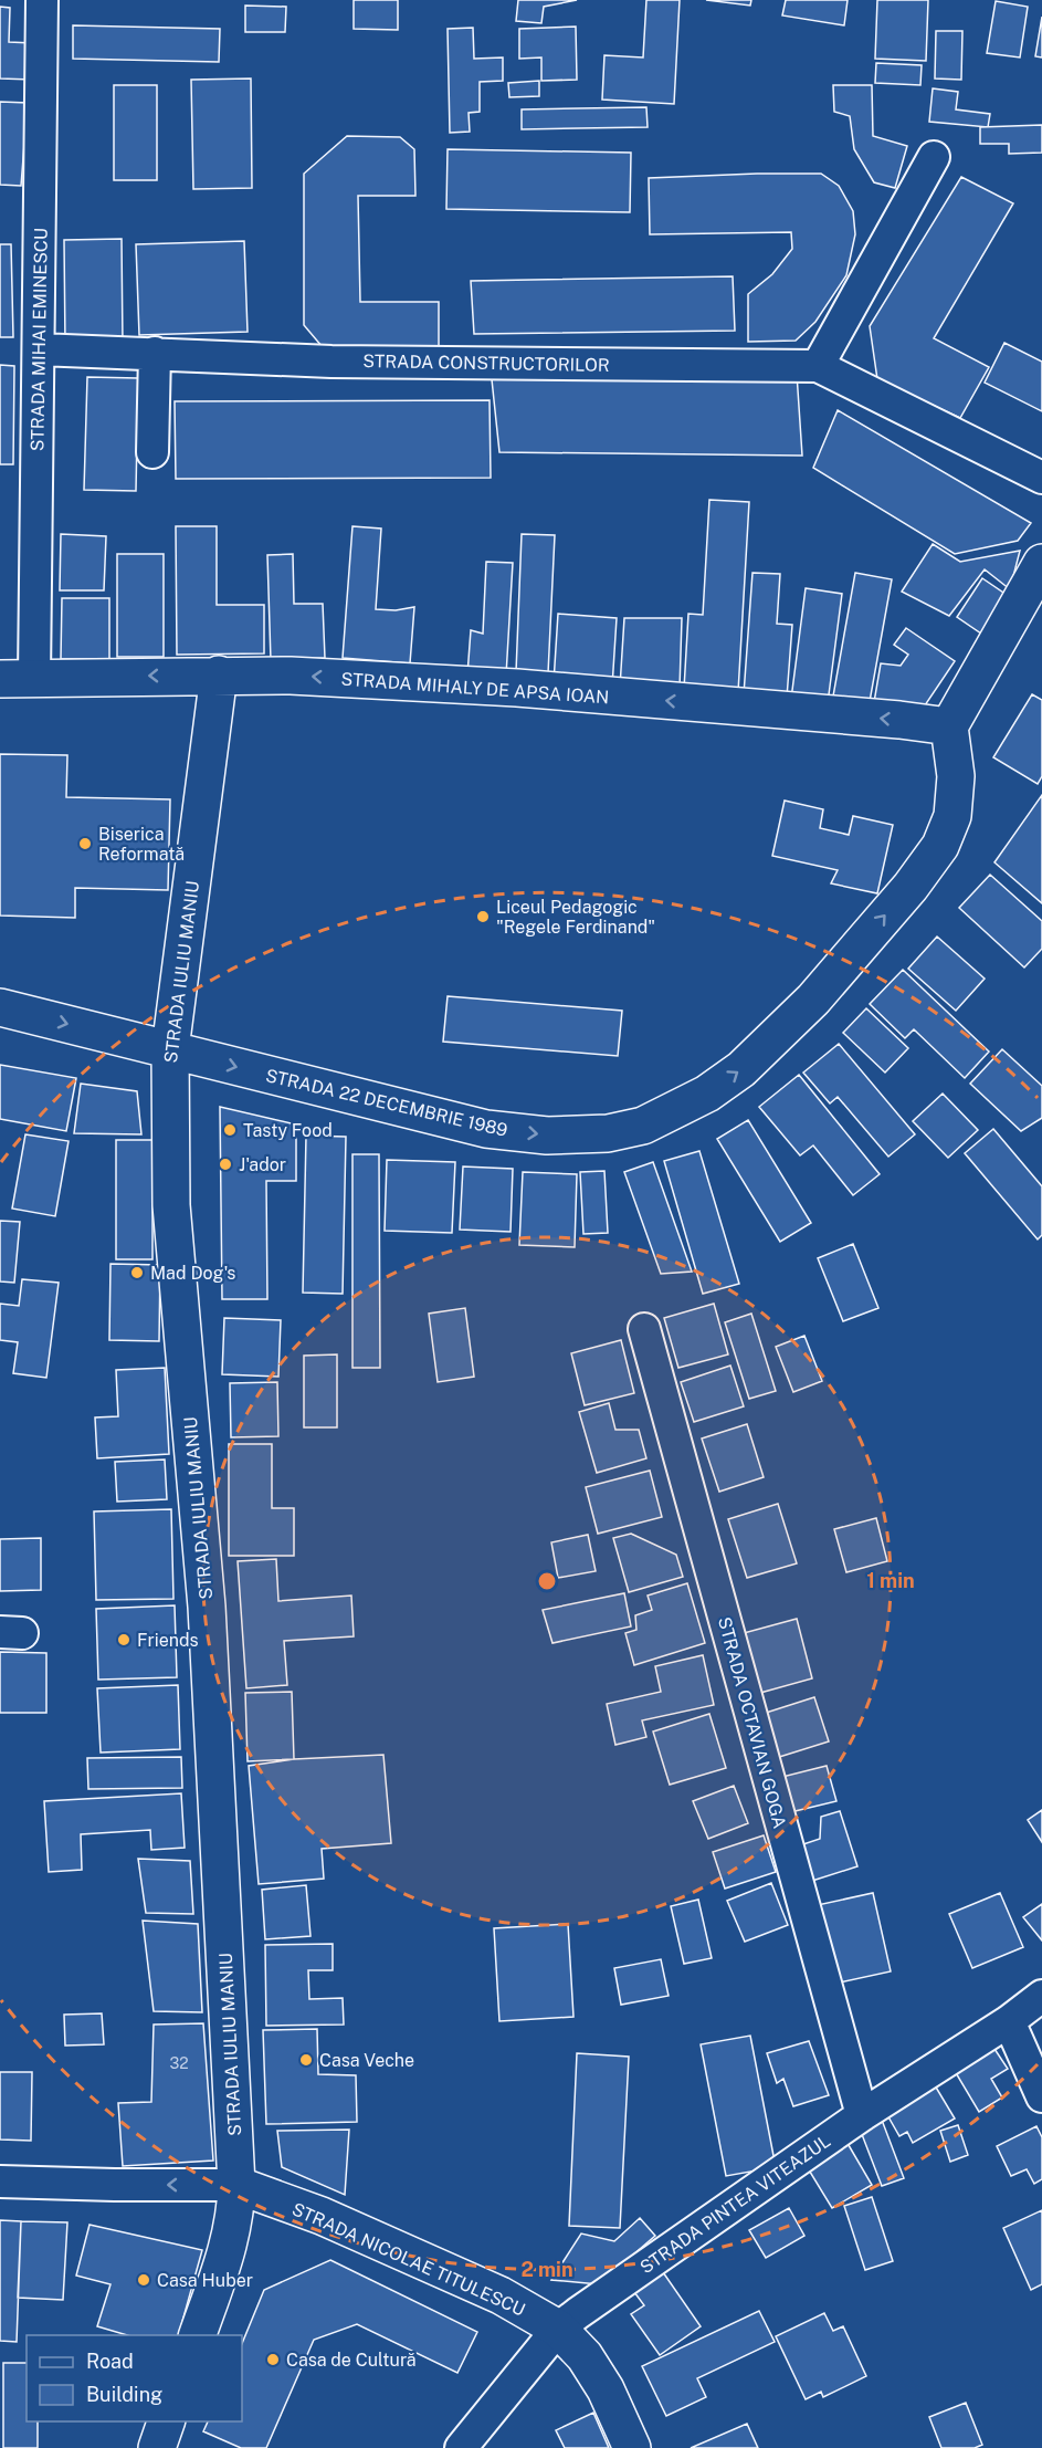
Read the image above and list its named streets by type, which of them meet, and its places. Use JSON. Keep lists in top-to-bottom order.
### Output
{
  "streets": {
    "main road": [
      "STRADA MIHALY DE APSA IOAN",
      "STRADA IULIU MANIU",
      "STRADA 22 DECEMBRIE 1989",
      "STRADA NICOLAE TITULESCU"
    ],
    "street": [
      "STRADA MIHAI EMINESCU",
      "STRADA CONSTRUCTORILOR",
      "STRADA OCTAVIAN GOGA",
      "STRADA PINTEA VITEAZUL"
    ]
  },
  "crossings": [
    ["STRADA MIHAI EMINESCU", "STRADA CONSTRUCTORILOR"],
    ["STRADA MIHAI EMINESCU", "STRADA MIHALY DE APSA IOAN"],
    ["STRADA MIHALY DE APSA IOAN", "STRADA IULIU MANIU"],
    ["STRADA MIHALY DE APSA IOAN", "STRADA 22 DECEMBRIE 1989"],
    ["STRADA IULIU MANIU", "STRADA 22 DECEMBRIE 1989"],
    ["STRADA IULIU MANIU", "STRADA NICOLAE TITULESCU"],
    ["STRADA OCTAVIAN GOGA", "STRADA PINTEA VITEAZUL"],
    ["STRADA PINTEA VITEAZUL", "STRADA NICOLAE TITULESCU"]
  ],
  "one_way": ["STRADA MIHALY DE APSA IOAN", "STRADA 22 DECEMBRIE 1989"],
  "places": [
    "Biserica Reformată",
    "Liceul Pedagogic \"Regele Ferdinand\"",
    "Tasty Food",
    "J'ador",
    "Mad Dog's",
    "Friends",
    "Casa Veche",
    "Casa Huber",
    "Casa de Cultură"
  ],
  "house_numbers": ["32"],
  "legend": ["Road", "Building"],
  "rings": ["1 min", "2 min"]
}
